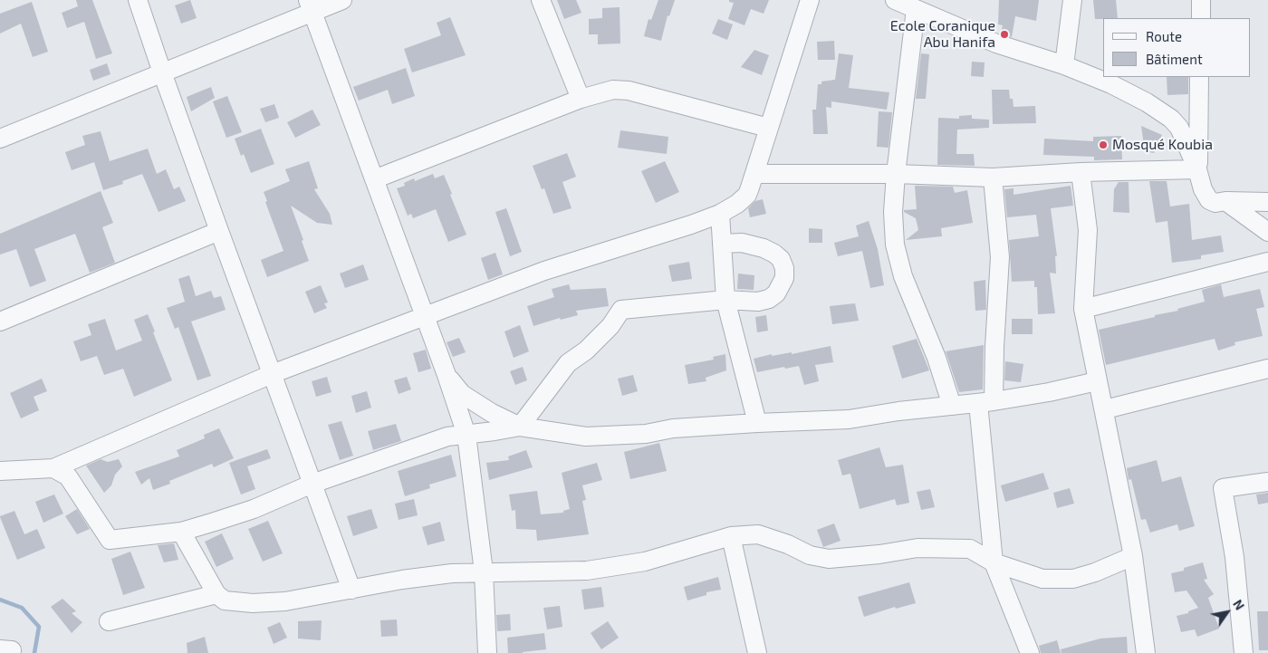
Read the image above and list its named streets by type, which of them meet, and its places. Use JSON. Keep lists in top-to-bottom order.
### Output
{
  "places": ["Ecole Coranique Abu Hanifa", "Mosqué Koubia"],
  "legend": ["Route", "Bâtiment"],
  "north": "top right"
}
